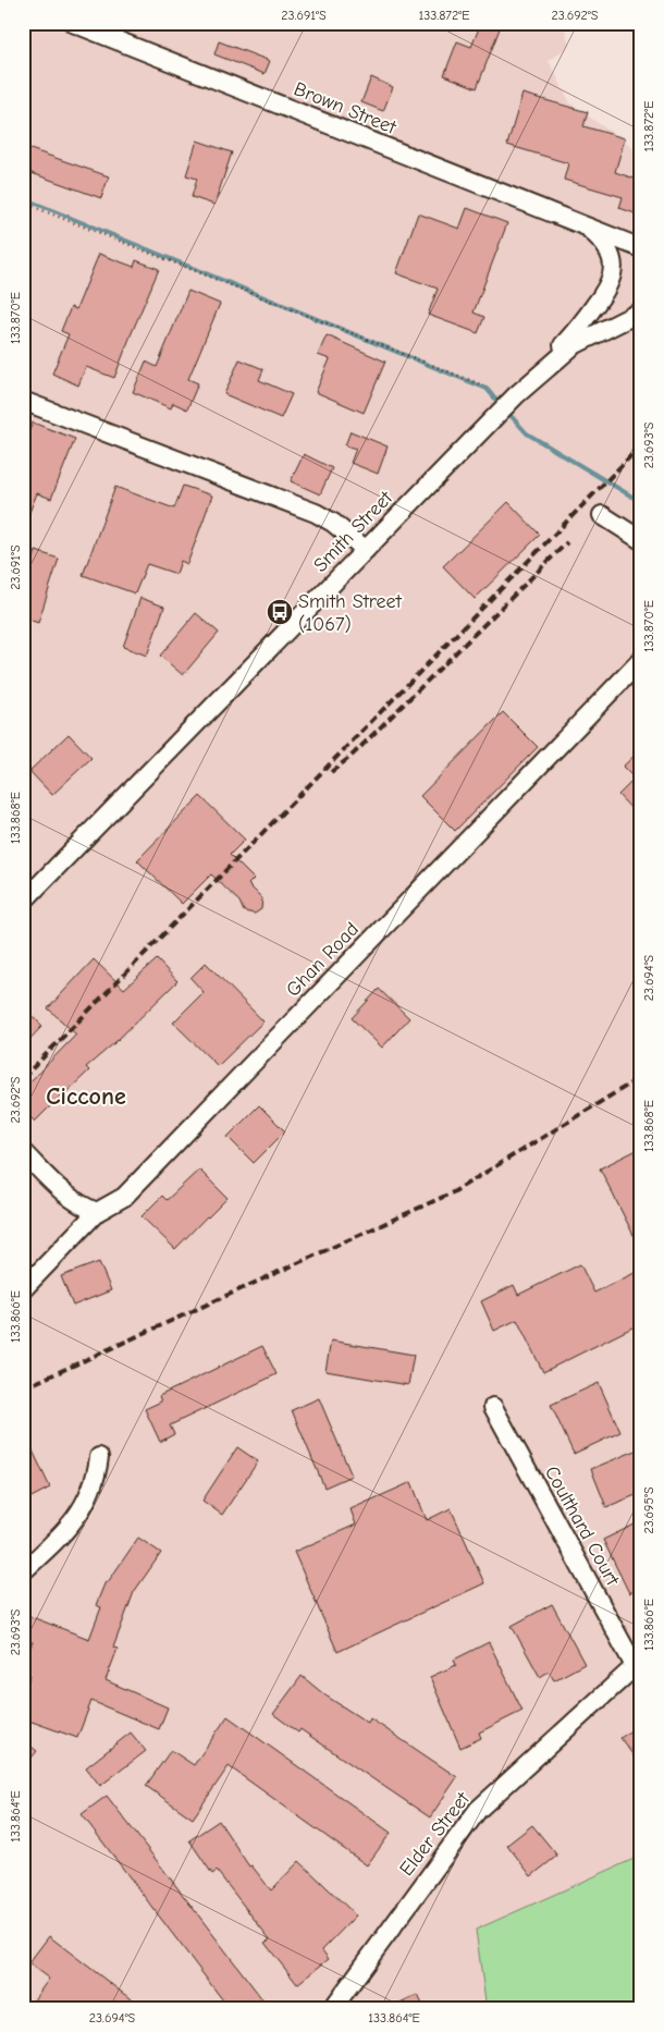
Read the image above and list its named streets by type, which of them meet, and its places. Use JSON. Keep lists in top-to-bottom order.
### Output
{
  "streets": {
    "street": [
      "Brown Street",
      "Smith Street",
      "Ghan Road",
      "Coulthard Court",
      "Elder Street"
    ]
  },
  "crossings": [
    ["Coulthard Court", "Elder Street"]
  ],
  "districts": ["Ciccone"],
  "places": {
    "bus stop": ["Smith Street (1067)"]
  },
  "coordinates": [
    "23.691°S",
    "133.872°E",
    "23.692°S",
    "133.870°E",
    "23.693°S",
    "133.868°E",
    "23.694°S",
    "133.866°E",
    "23.695°S",
    "133.864°E"
  ]
}
